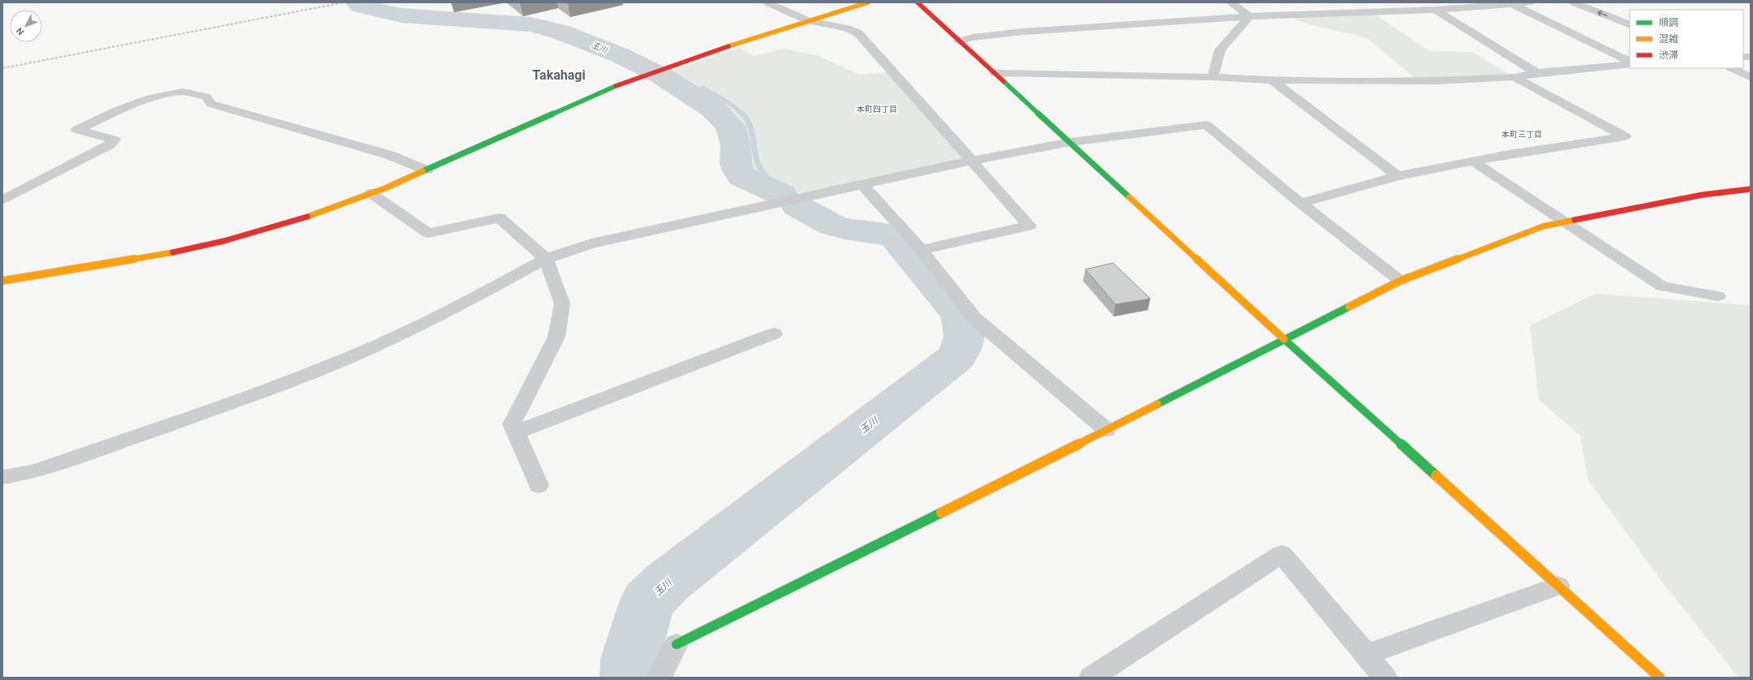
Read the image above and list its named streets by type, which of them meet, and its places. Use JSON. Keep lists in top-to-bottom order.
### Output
{
  "districts": ["Takahagi", "本町四丁目", "本町三丁目"],
  "water": ["玉川"],
  "legend": ["順調", "混雑", "渋滞"],
  "north": "bottom left"
}
